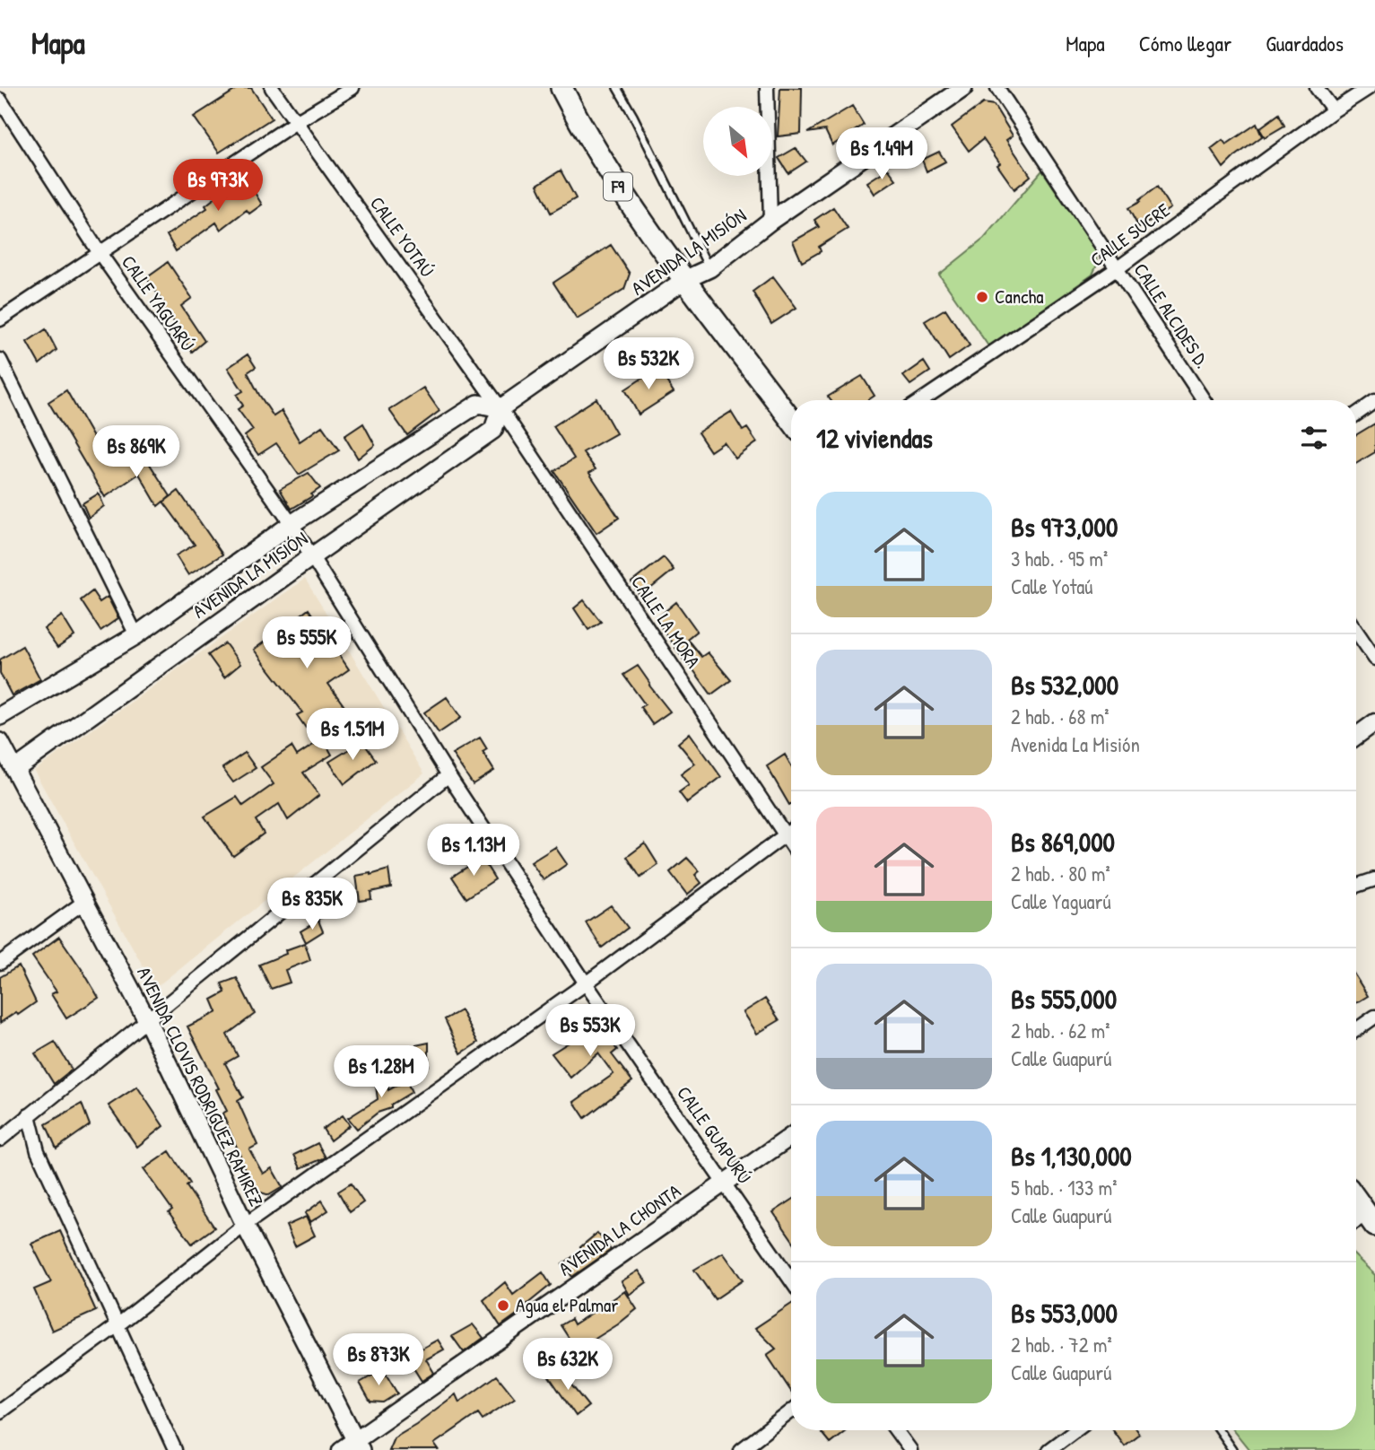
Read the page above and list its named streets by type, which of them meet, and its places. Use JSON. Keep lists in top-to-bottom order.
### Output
{
  "streets": {
    "highway": ["F9"],
    "main road": ["AVENIDA LA MISIÓN", "AVENIDA CLOVIS RODRIGUEZ RAMIREZ"],
    "street": [
      "CALLE SUCRE",
      "CALLE YOTAÚ",
      "CALLE YAGUARÚ",
      "CALLE ALCIDES D.",
      "CALLE LA MORA",
      "CALLE GUAPURÚ",
      "AVENIDA LA CHONTA"
    ]
  },
  "crossings": [
    ["F9", "AVENIDA LA MISIÓN"],
    ["CALLE SUCRE", "CALLE ALCIDES D."],
    ["CALLE YOTAÚ", "AVENIDA LA MISIÓN"],
    ["CALLE YOTAÚ", "CALLE LA MORA"],
    ["AVENIDA LA MISIÓN", "CALLE YAGUARÚ"],
    ["AVENIDA LA MISIÓN", "CALLE LA MORA"],
    ["AVENIDA LA MISIÓN", "AVENIDA CLOVIS RODRIGUEZ RAMIREZ"],
    ["AVENIDA LA MISIÓN", "CALLE GUAPURÚ"],
    ["CALLE YAGUARÚ", "CALLE GUAPURÚ"],
    ["AVENIDA CLOVIS RODRIGUEZ RAMIREZ", "AVENIDA LA CHONTA"],
    ["CALLE GUAPURÚ", "AVENIDA LA CHONTA"]
  ],
  "places": ["Cancha", "Agua el Palmar"],
  "north": "bottom right",
  "page": {
    "header": "Mapa",
    "nav": ["Mapa", "Cómo llegar", "Guardados"],
    "price": [
      "Bs 1.49M",
      "Bs 973K",
      "Bs 532K",
      "Bs 869K",
      "Bs 555K",
      "Bs 1.51M",
      "Bs 1.13M",
      "Bs 835K",
      "Bs 553K",
      "Bs 1.28M",
      "Bs 873K",
      "Bs 632K"
    ],
    "heading": "12 viviendas",
    "list": [
      {
        "name": "Bs 973,000",
        "note": "3 hab. · 95 m² · Calle Yotaú"
      },
      {
        "name": "Bs 532,000",
        "note": "2 hab. · 68 m² · Avenida La Misión"
      },
      {
        "name": "Bs 869,000",
        "note": "2 hab. · 80 m² · Calle Yaguarú"
      },
      {
        "name": "Bs 555,000",
        "note": "2 hab. · 62 m² · Calle Guapurú"
      },
      {
        "name": "Bs 1,130,000",
        "note": "5 hab. · 133 m² · Calle Guapurú"
      },
      {
        "name": "Bs 553,000",
        "note": "2 hab. · 72 m² · Calle Guapurú"
      }
    ]
  }
}
